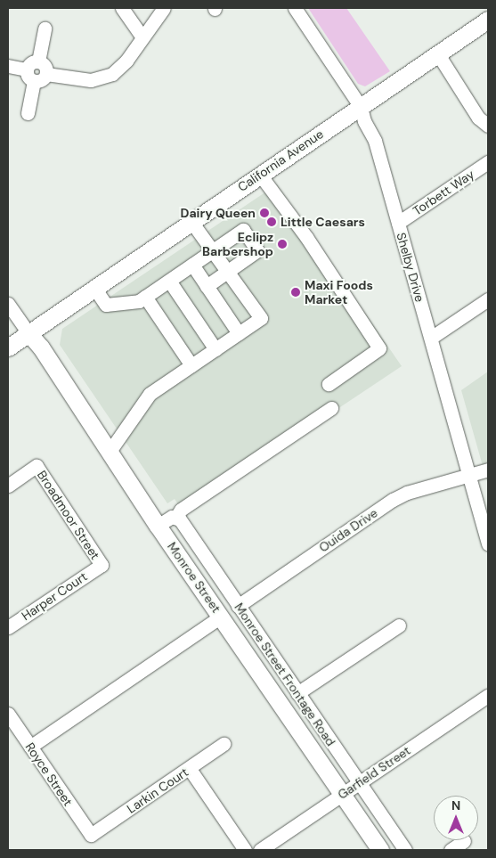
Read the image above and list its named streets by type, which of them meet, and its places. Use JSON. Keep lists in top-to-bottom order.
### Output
{
  "streets": {
    "main road": ["California Avenue", "Monroe Street"],
    "street": [
      "Torbett Way",
      "Shelby Drive",
      "Broadmoor Street",
      "Ouida Drive",
      "Harper Court",
      "Monroe Street Frontage Road",
      "Garfield Street",
      "Royce Street",
      "Larkin Court"
    ]
  },
  "crossings": [
    ["California Avenue", "Shelby Drive"],
    ["California Avenue", "Monroe Street"],
    ["Torbett Way", "Shelby Drive"],
    ["Shelby Drive", "Ouida Drive"],
    ["Broadmoor Street", "Harper Court"],
    ["Ouida Drive", "Monroe Street Frontage Road"],
    ["Monroe Street", "Garfield Street"],
    ["Monroe Street Frontage Road", "Garfield Street"],
    ["Royce Street", "Larkin Court"]
  ],
  "places": [
    "Dairy Queen",
    "Little Caesars",
    "Eclipz Barbershop",
    "Maxi Foods Market"
  ],
  "north": "top"
}
